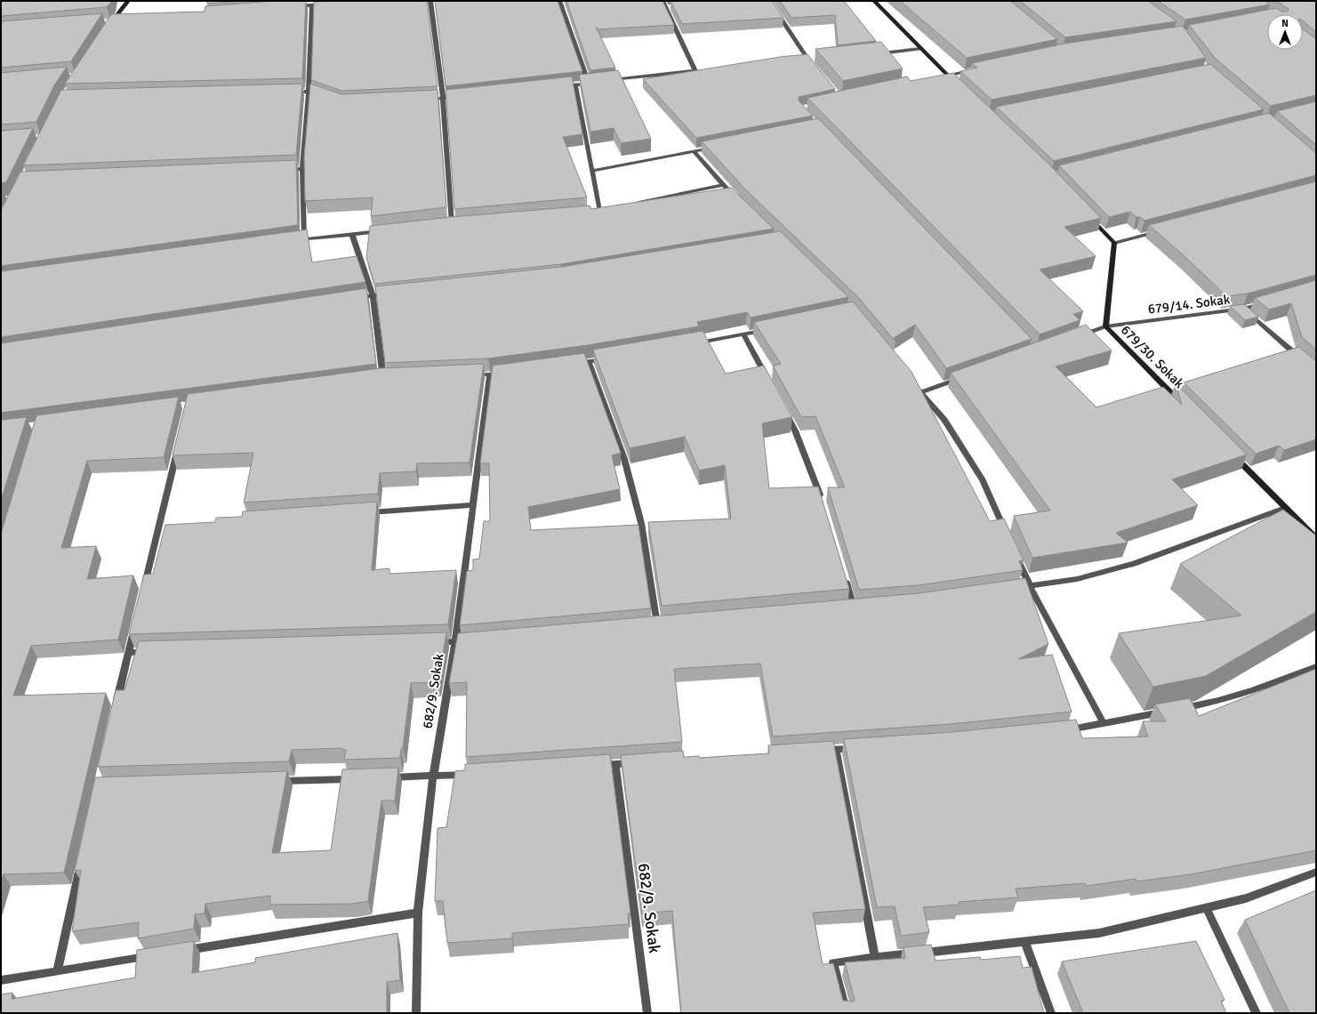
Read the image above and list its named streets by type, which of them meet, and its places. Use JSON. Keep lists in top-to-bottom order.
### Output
{
  "streets": {
    "street": ["679/14. Sokak", "679/30. Sokak", "682/9. Sokak"]
  },
  "crossings": [
    ["679/14. Sokak", "679/30. Sokak"]
  ],
  "north": "top"
}
